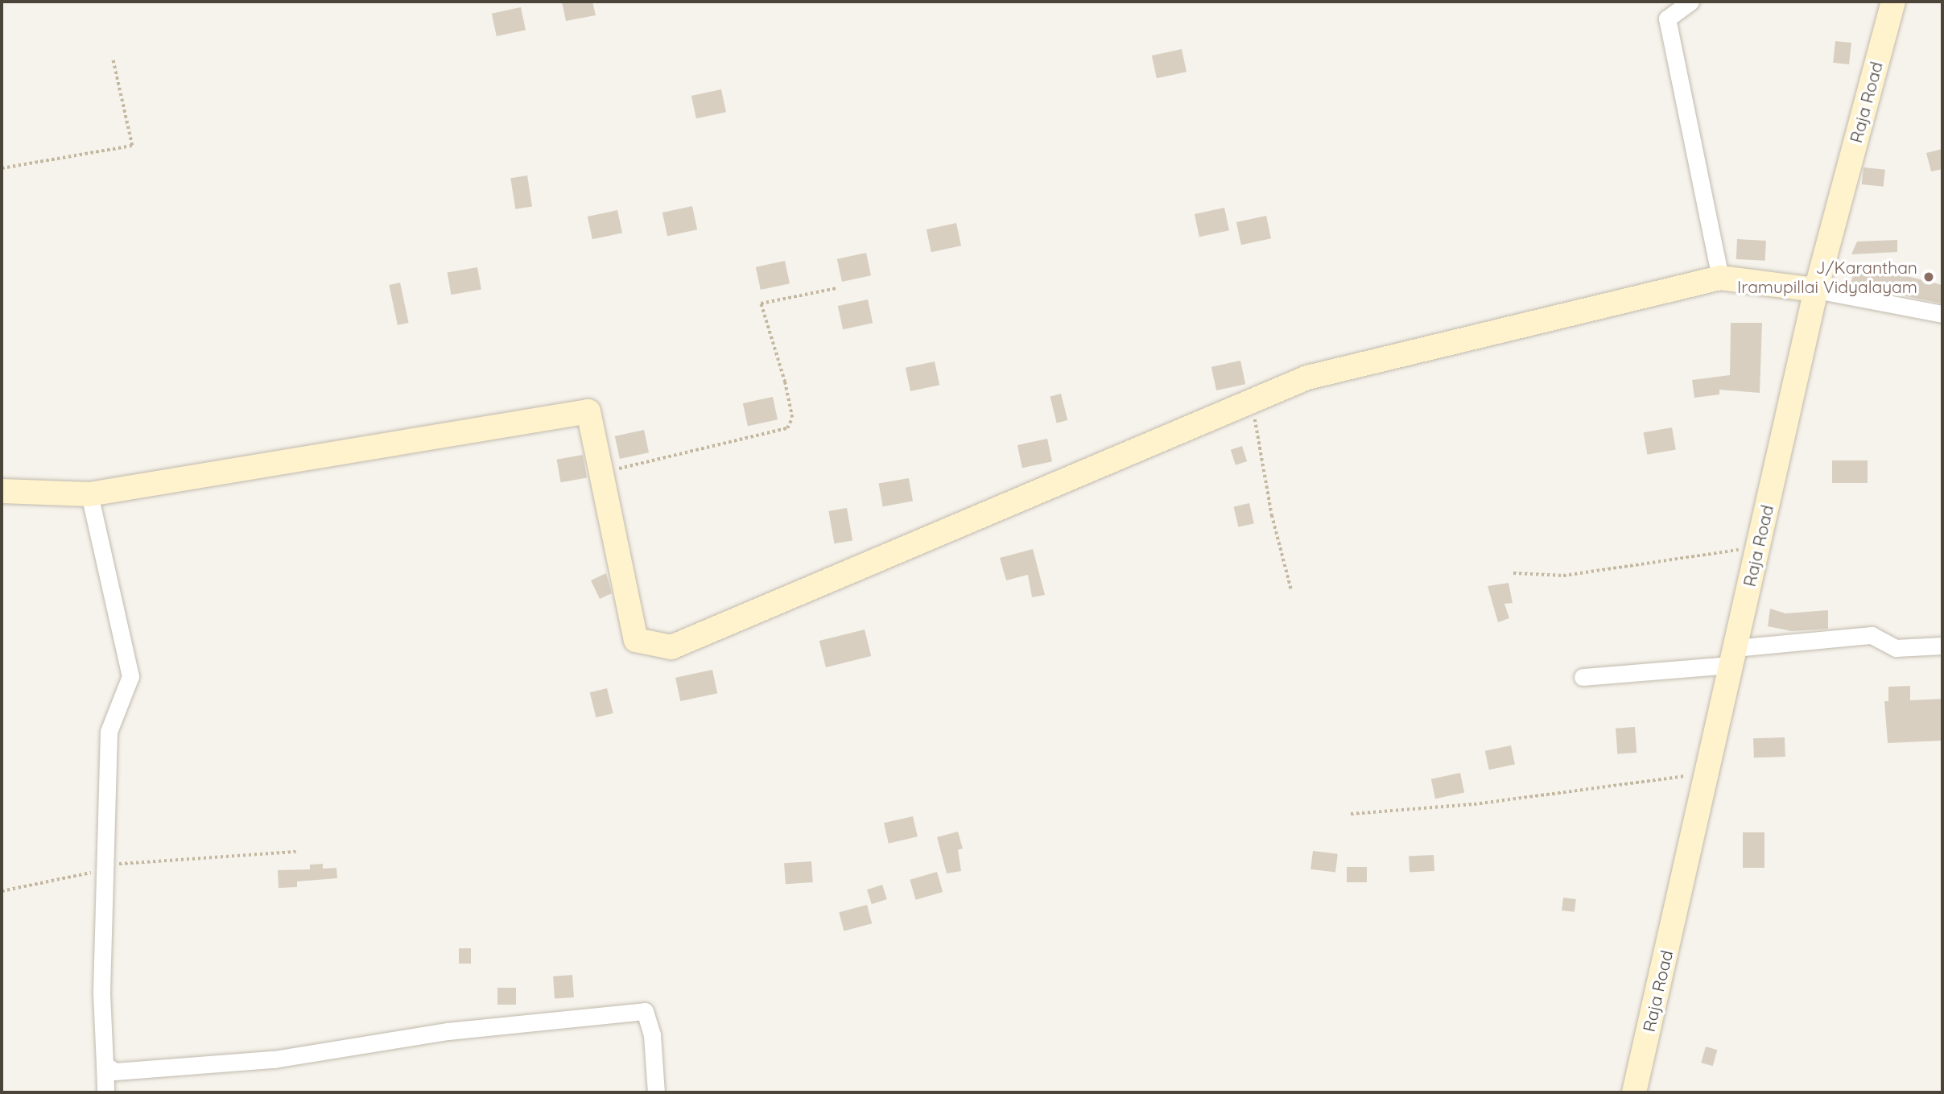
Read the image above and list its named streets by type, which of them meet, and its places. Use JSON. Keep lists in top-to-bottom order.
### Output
{
  "streets": {
    "street": ["Raja Road"]
  },
  "places": ["J/Karanthan Iramupillai Vidyalayam"]
}
